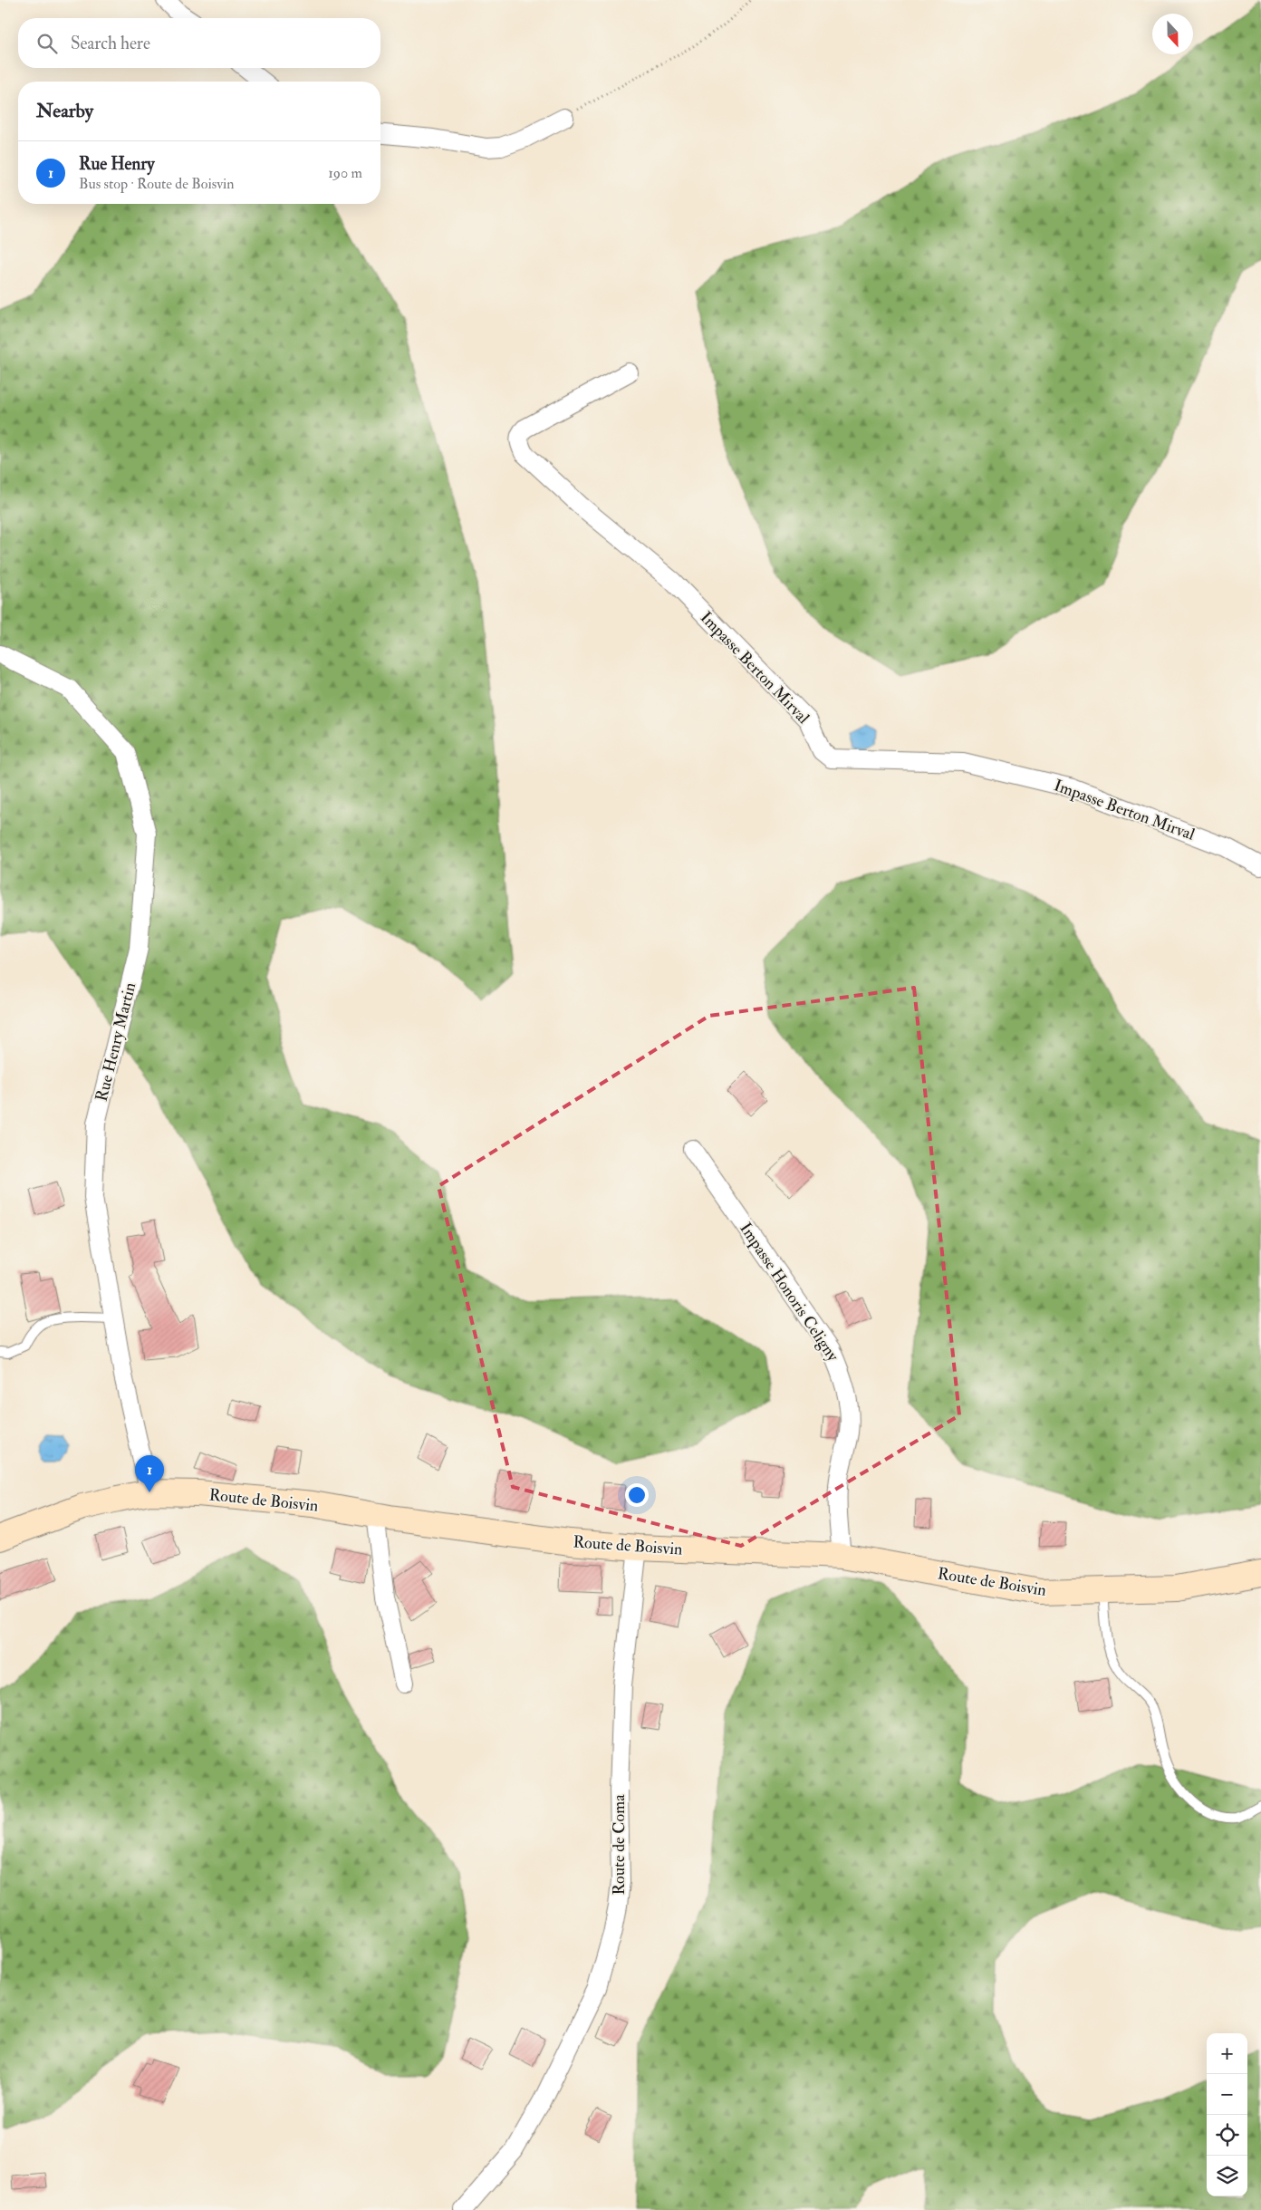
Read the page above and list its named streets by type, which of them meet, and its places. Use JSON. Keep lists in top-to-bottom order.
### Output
{
  "streets": {
    "main road": ["Route de Boisvin"],
    "street": [
      "Impasse Berton Mirval",
      "Rue Henry Martin",
      "Impasse Honoris Celigny",
      "Route de Coma"
    ]
  },
  "crossings": [
    ["Rue Henry Martin", "Route de Boisvin"],
    ["Impasse Honoris Celigny", "Route de Boisvin"],
    ["Route de Boisvin", "Route de Coma"]
  ],
  "north": "bottom",
  "page": {
    "search": "Search here",
    "heading": "Nearby",
    "list": [
      {
        "mark": "1",
        "name": "Rue Henry",
        "note": "Bus stop · Route de Boisvin",
        "value": "190 m"
      }
    ],
    "pins": "1",
    "map_buttons": ["+", "−"]
  }
}
